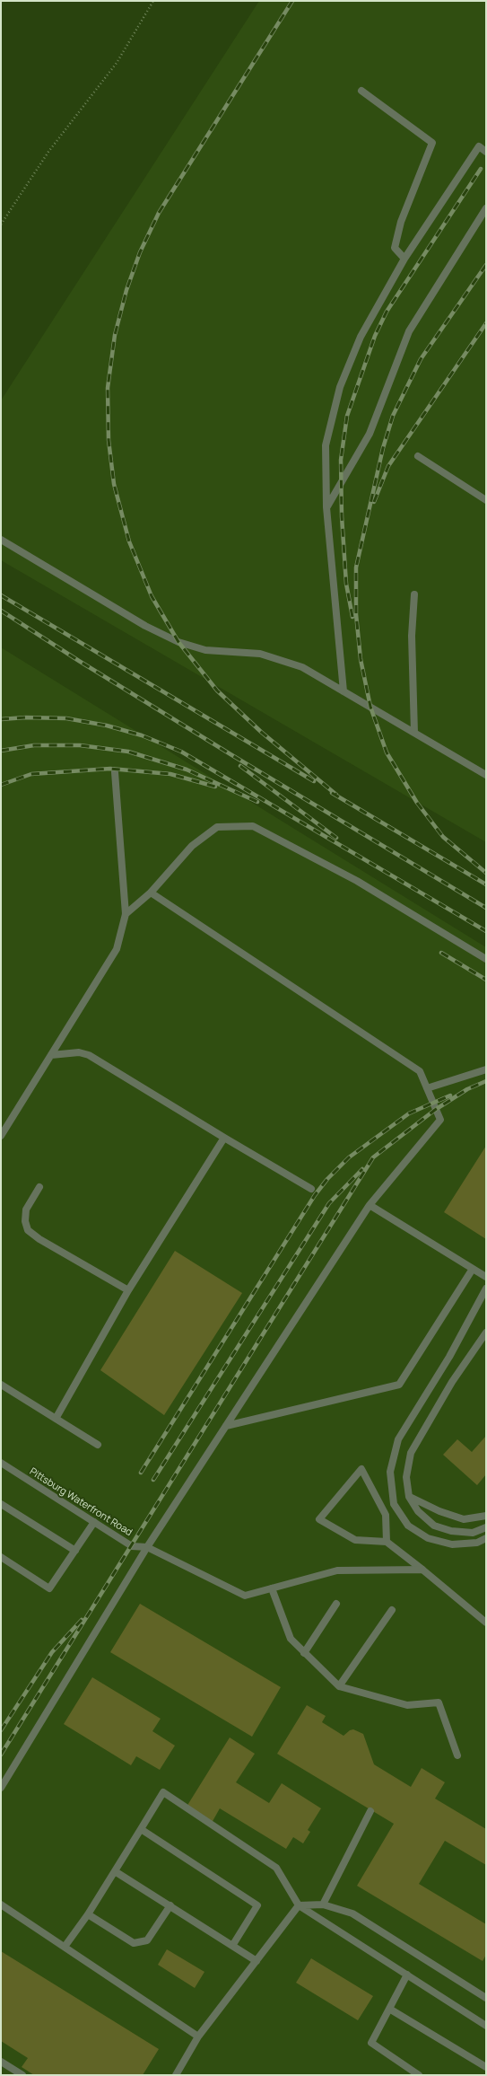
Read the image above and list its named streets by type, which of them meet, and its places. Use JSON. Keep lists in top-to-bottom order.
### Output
{
  "streets": {
    "street": ["Pittsburg Waterfront Road"]
  }
}
